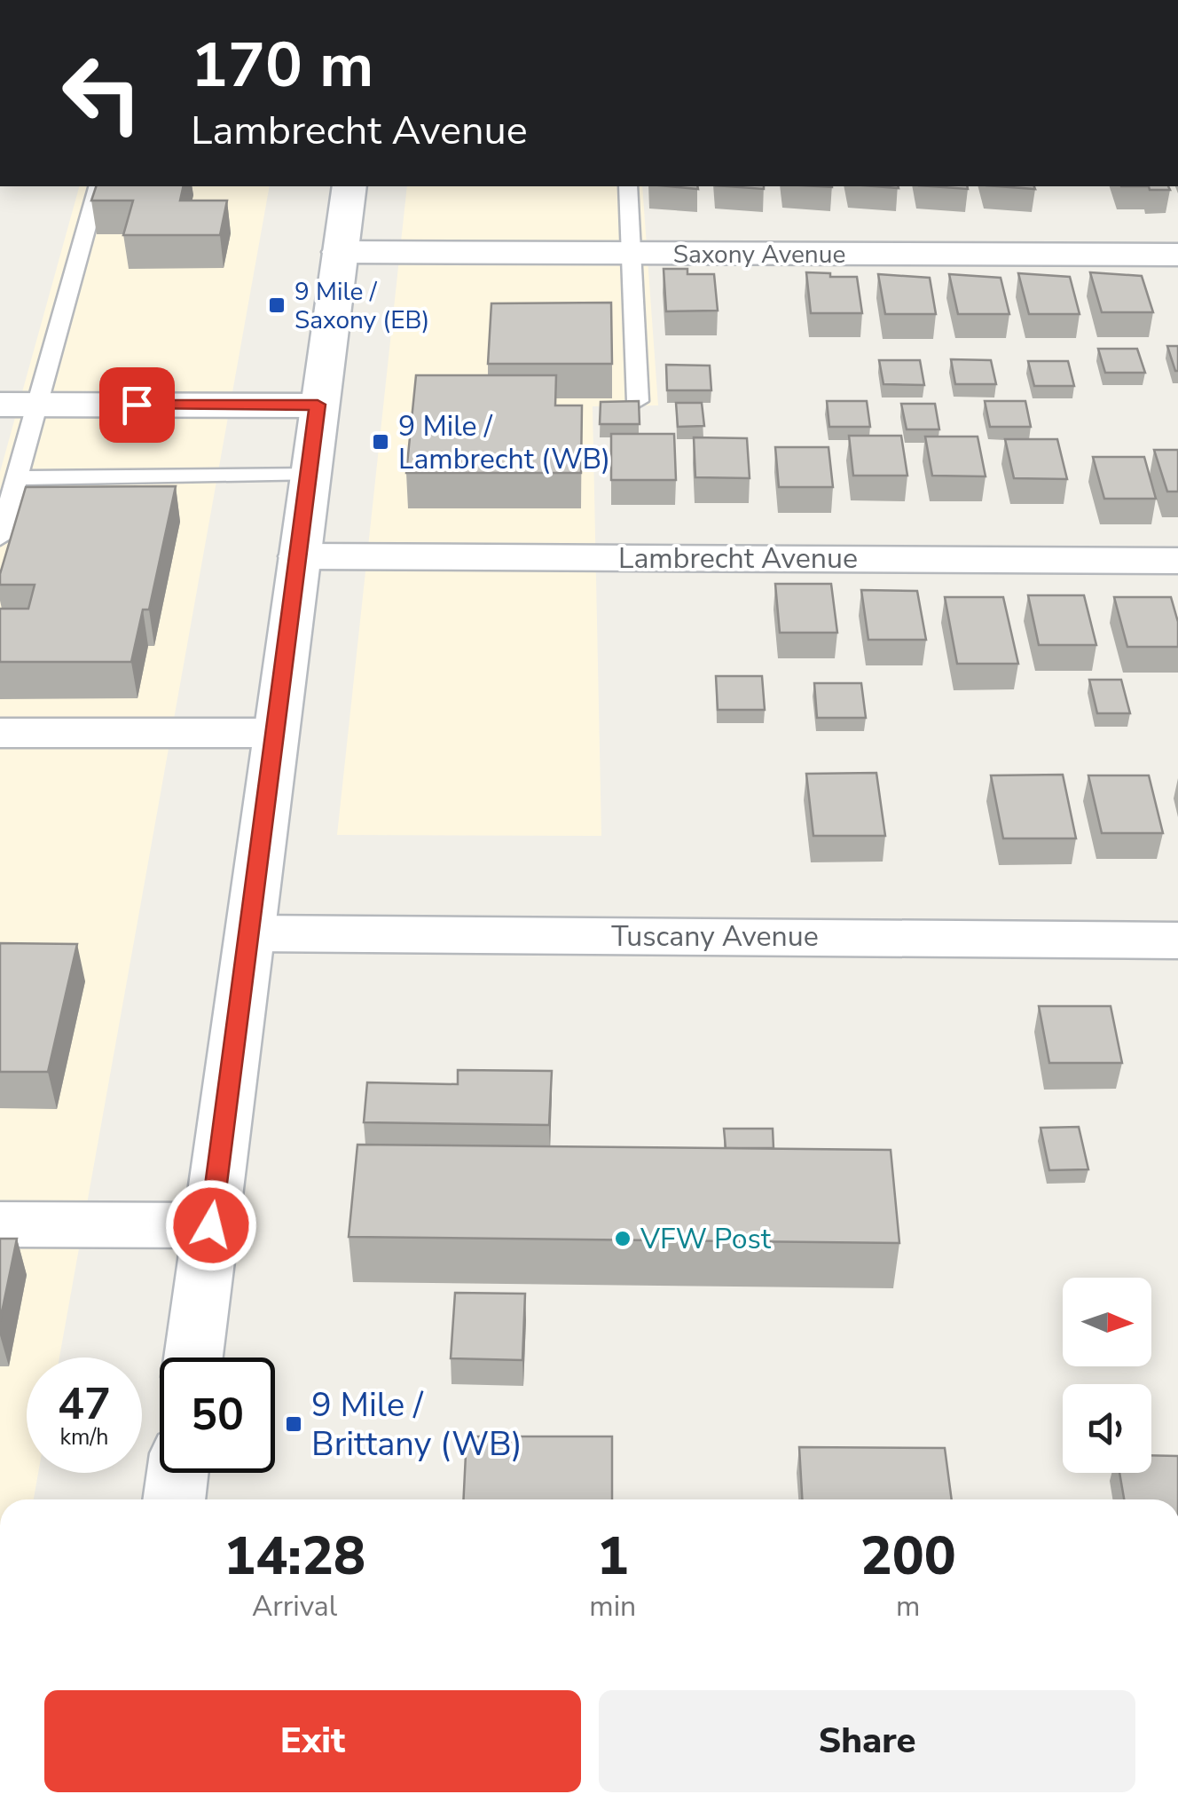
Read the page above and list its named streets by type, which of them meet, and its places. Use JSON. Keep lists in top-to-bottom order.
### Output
{
  "streets": {
    "street": ["Saxony Avenue", "Lambrecht Avenue", "Tuscany Avenue"]
  },
  "places": {
    "transit": ["9 Mile / Saxony (EB)", "9 Mile / Lambrecht (WB)", "9 Mile / Brittany (WB)"],
    "other": ["VFW Post"]
  },
  "north": "right",
  "page": {
    "turn": ["170 m", "Lambrecht Avenue"],
    "speed": "47 km/h",
    "limit": "50",
    "eta": [
      "14:28",
      "Arrival",
      "1",
      "min",
      "200",
      "m"
    ],
    "buttons": ["Exit", "Share"]
  }
}
